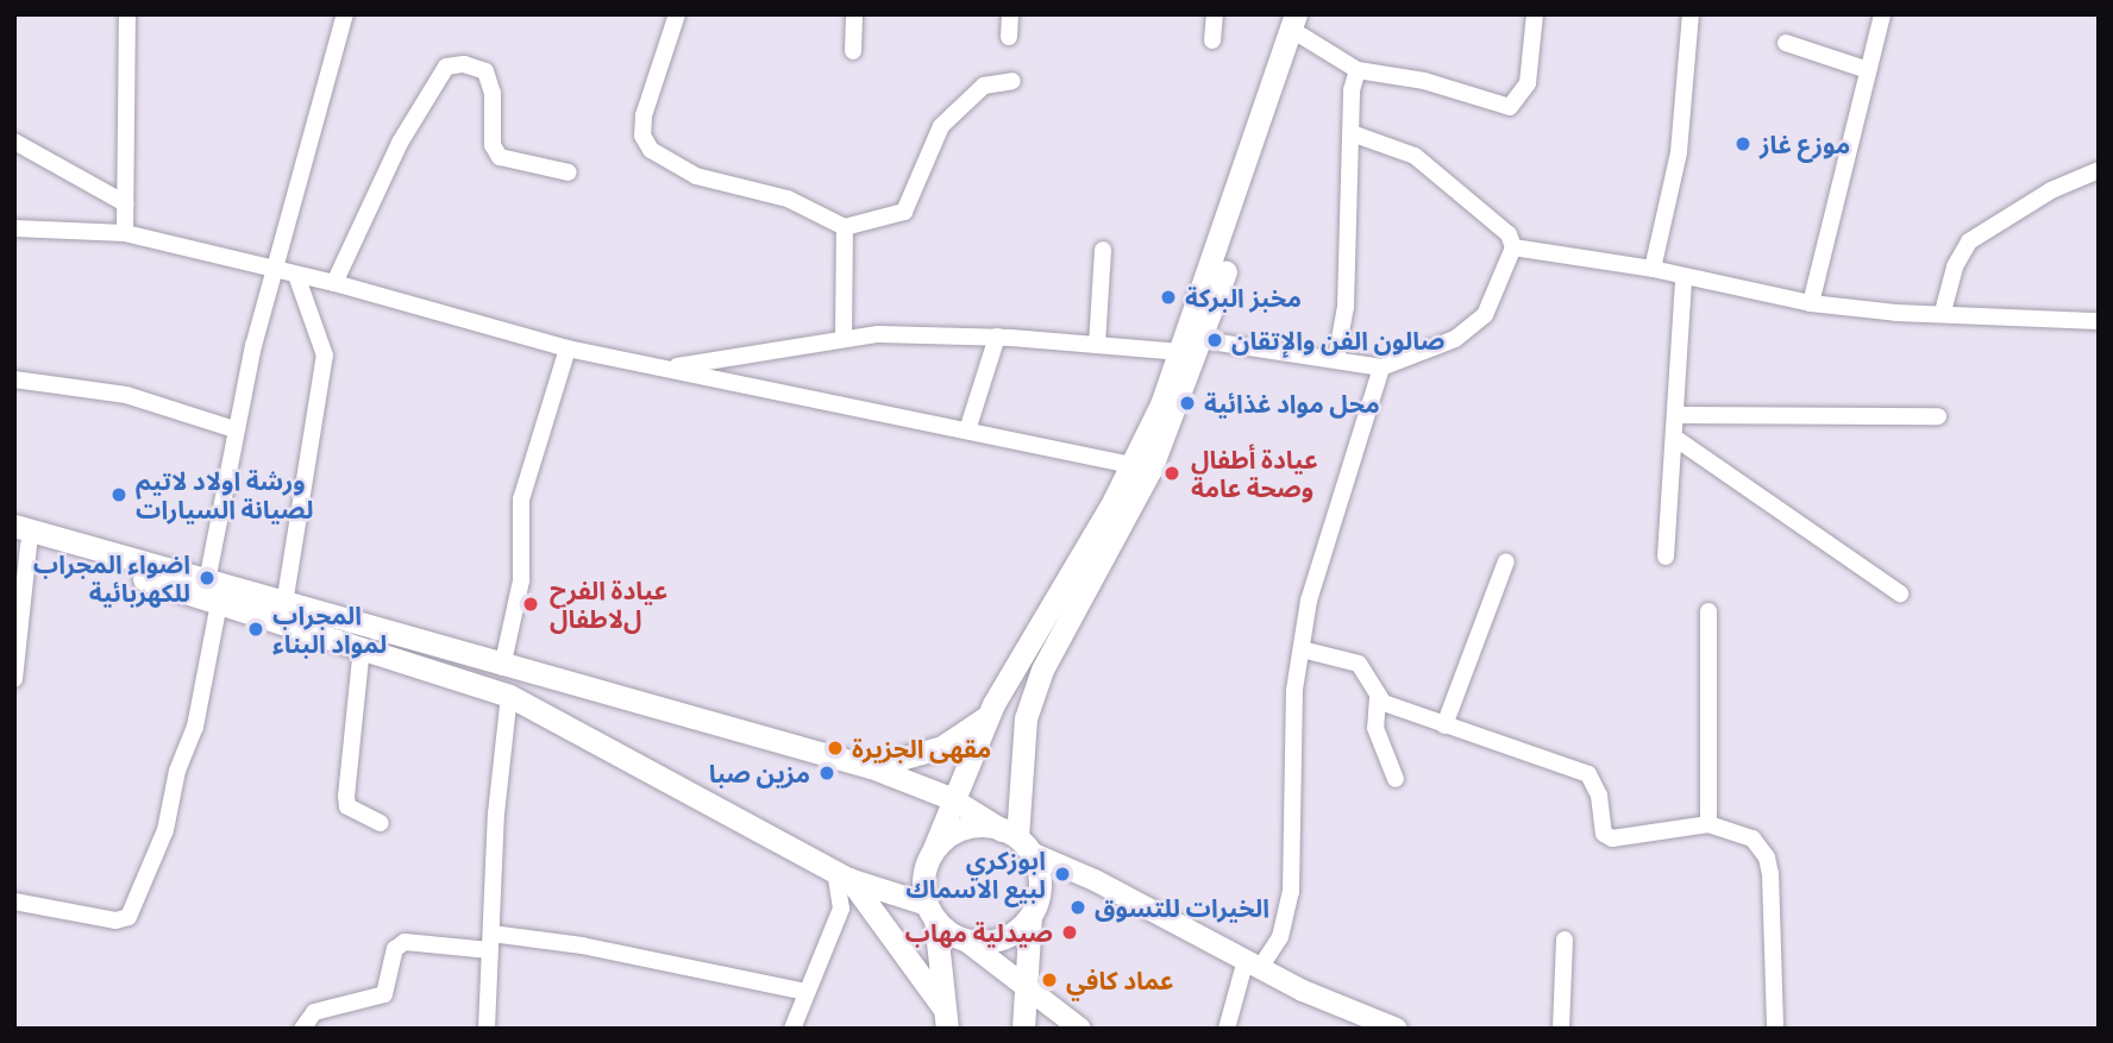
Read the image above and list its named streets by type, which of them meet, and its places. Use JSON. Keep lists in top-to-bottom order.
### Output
{
  "places": [
    "موزع غاز",
    "مخبز البركة",
    "صالون الفن والإتقان",
    "محل مواد غذائية",
    "عيادة أطفال وصحة عامة",
    "ورشة اوﻻد ﻻتيم لصيانة السيارات",
    "اضواء المجراب للكهربائية",
    "عيادة الفرح لﻻطفال",
    "المجراب لمواد البناء",
    "مقهى الجزيرة",
    "مزين صبا",
    "ابوزكري لبيع اﻻسماك",
    "الخيرات للتسوق",
    "صيدلية مهاب",
    "عماد كافي"
  ]
}
